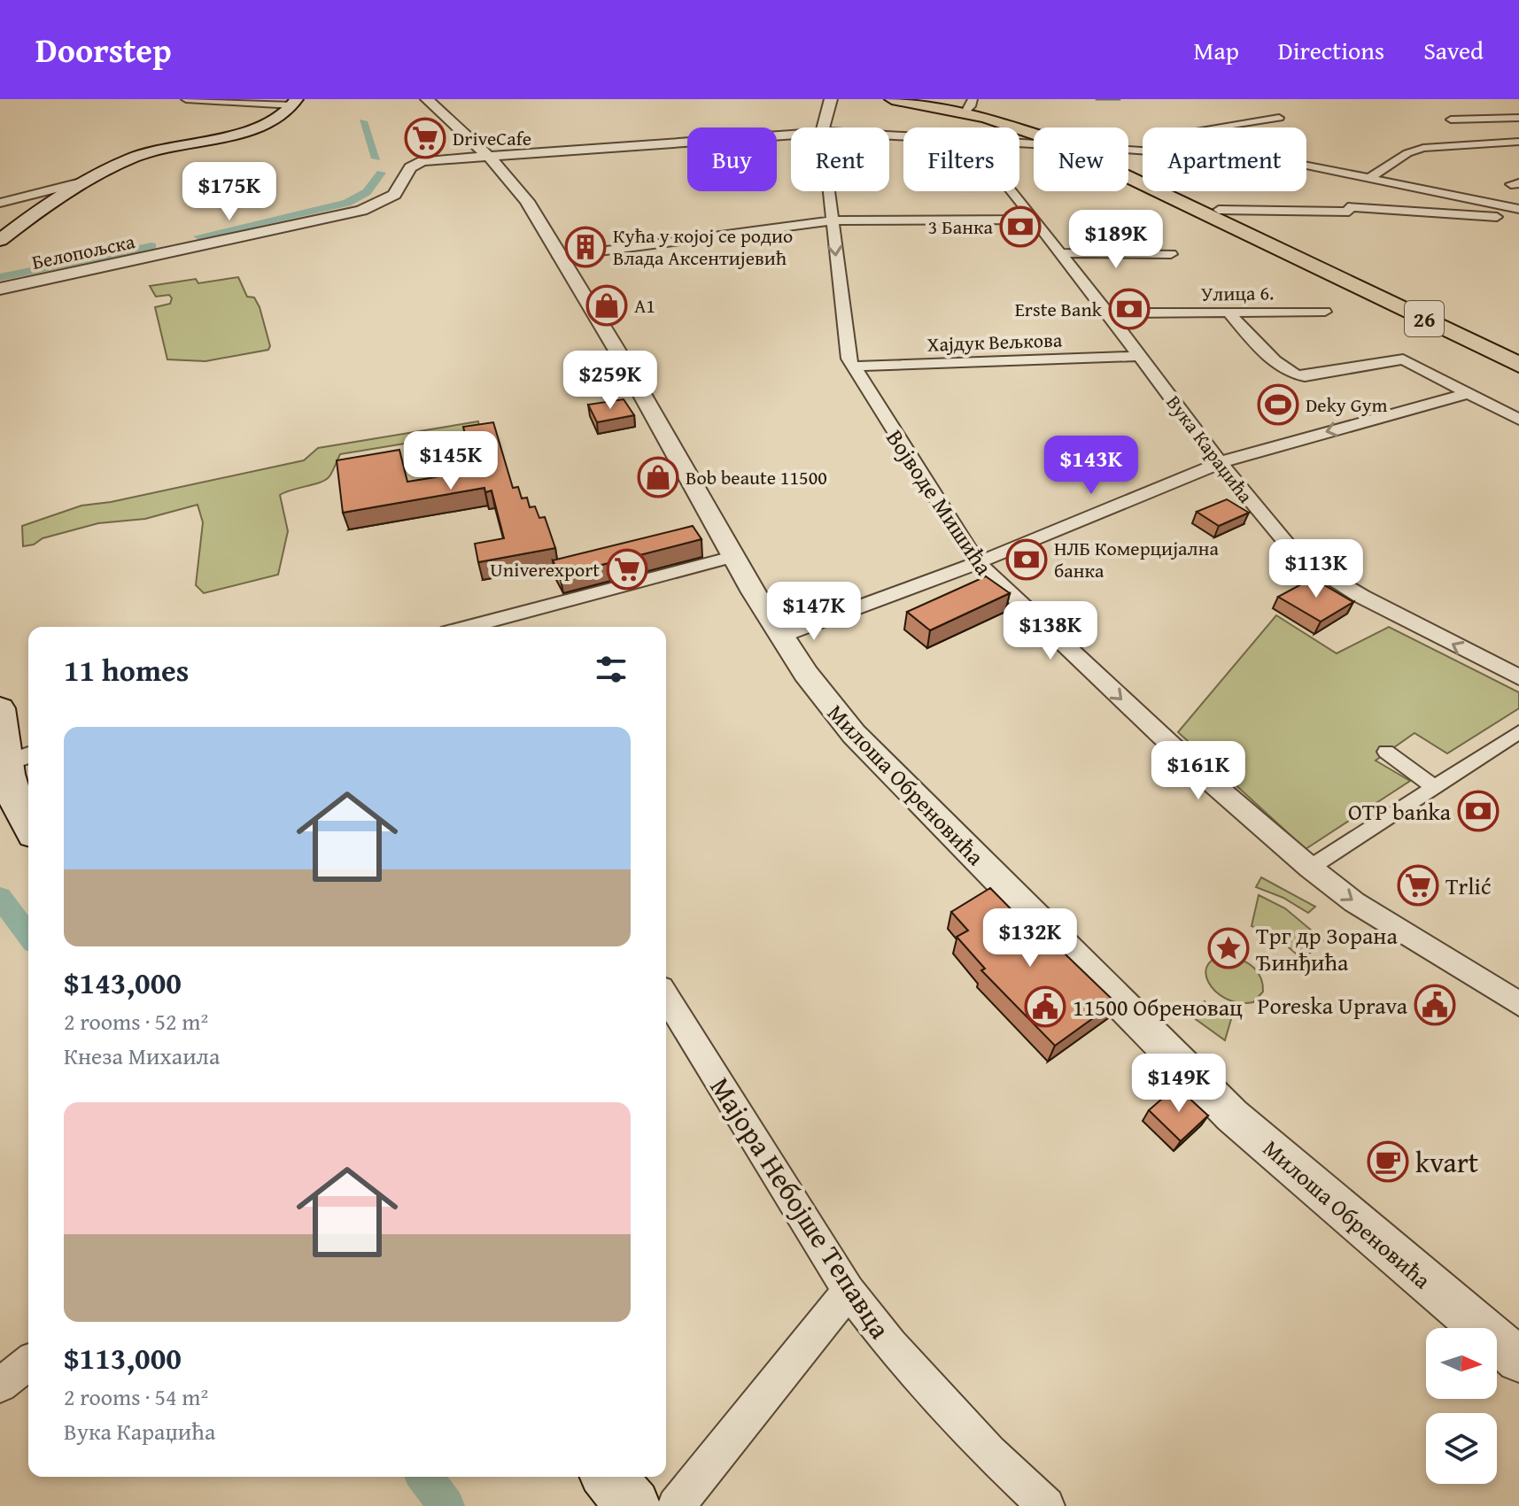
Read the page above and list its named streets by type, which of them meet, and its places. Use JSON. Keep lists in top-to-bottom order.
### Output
{
  "streets": {
    "main road": ["26"],
    "street": [
      "Белопољска",
      "Улица 6.",
      "Хајдук Вељкова",
      "Вука Караџића",
      "Војводе Мишића",
      "Милоша Обреновића",
      "Мајора Небојше Тепавца"
    ]
  },
  "crossings": [
    ["Белопољска", "Милоша Обреновића"],
    ["Улица 6.", "Вука Караџића"],
    ["Хајдук Вељкова", "Вука Караџића"],
    ["Хајдук Вељкова", "Војводе Мишића"]
  ],
  "one_way": ["Вука Караџића", "Војводе Мишића"],
  "places": {
    "supermarket": ["DriveCafe", "Univerexport", "Trlić"],
    "bank": [
      "3 Банка",
      "Erste Bank",
      "НЛБ Комерцијална банка",
      "OTP banka"
    ],
    "building": ["Кућа у којој се родио Влада Аксентијевић"],
    "shop": ["A1", "Bob beaute 11500"],
    "sports": ["Deky Gym"],
    "place": ["Трг др Зорана Ђинђића"],
    "public building": ["Poreska Uprava", "11500 Обреновац"],
    "cafe": ["kvart"]
  },
  "north": "right",
  "page": {
    "header": "Doorstep",
    "nav": ["Map", "Directions", "Saved"],
    "chip": [
      "Buy",
      "Rent",
      "Filters",
      "New",
      "Apartment"
    ],
    "price": [
      "$175K",
      "$189K",
      "$259K",
      "$145K",
      "$143K",
      "$113K",
      "$147K",
      "$138K",
      "$161K",
      "$132K",
      "$149K"
    ],
    "heading": "11 homes",
    "list": [
      {
        "name": "$143,000",
        "note": "2 rooms · 52 m² · Кнеза Михаила"
      },
      {
        "name": "$113,000",
        "note": "2 rooms · 54 m² · Вука Караџића"
      }
    ]
  }
}
